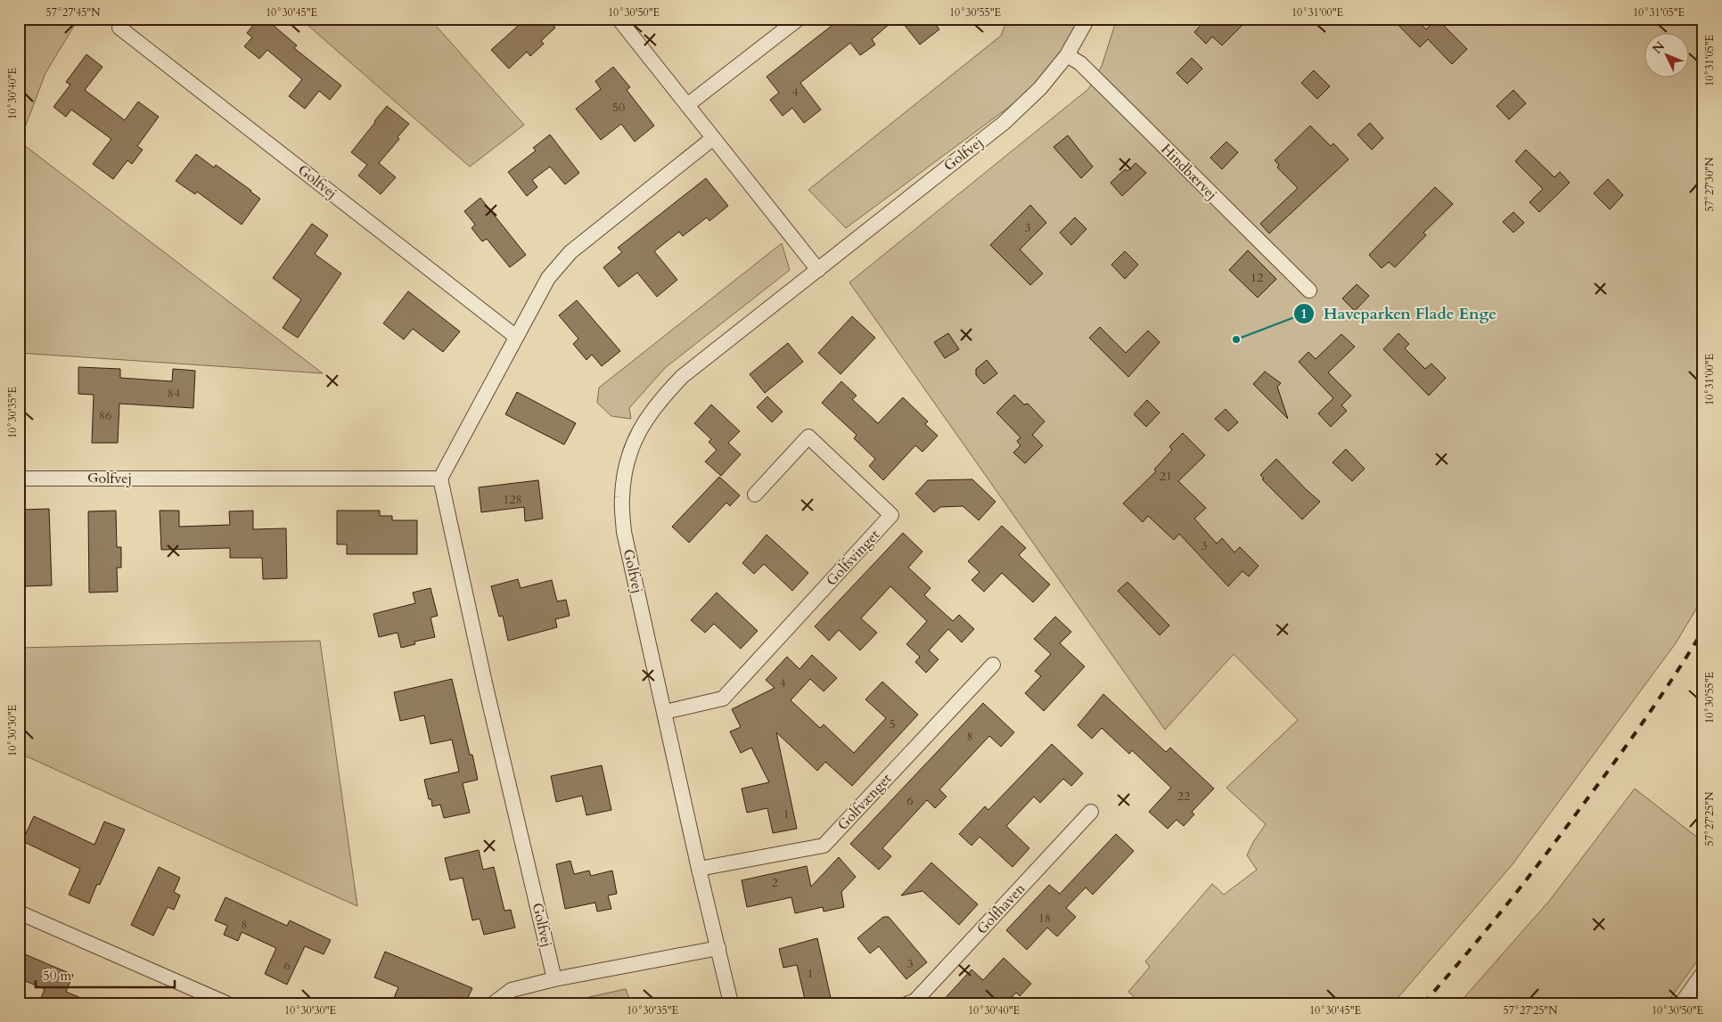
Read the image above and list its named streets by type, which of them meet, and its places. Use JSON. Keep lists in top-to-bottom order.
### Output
{
  "streets": {
    "street": [
      "Golfvej",
      "Hindbærvej",
      "Golfsvinget",
      "Golfvænget",
      "Golfhaven"
    ]
  },
  "crossings": [
    ["Golfvej", "Hindbærvej"],
    ["Golfvej", "Golfsvinget"],
    ["Golfvej", "Golfvænget"]
  ],
  "places": ["Haveparken Flade Enge"],
  "house_numbers": [
    "4",
    "50",
    "3",
    "12",
    "84",
    "86",
    "21",
    "128",
    "3",
    "4",
    "5",
    "8",
    "22",
    "6",
    "1",
    "2",
    "18",
    "8",
    "3",
    "6",
    "1"
  ],
  "scale_bar": "50 m",
  "north": "top left",
  "coordinates": [
    "57°27'45\"N",
    "10°30'45\"E",
    "10°30'50\"E",
    "10°30'55\"E",
    "10°31'00\"E",
    "10°31'05\"E",
    "10°30'40\"E",
    "57°27'30\"N",
    "10°30'35\"E",
    "10°30'30\"E",
    "57°27'25\"N"
  ]
}
